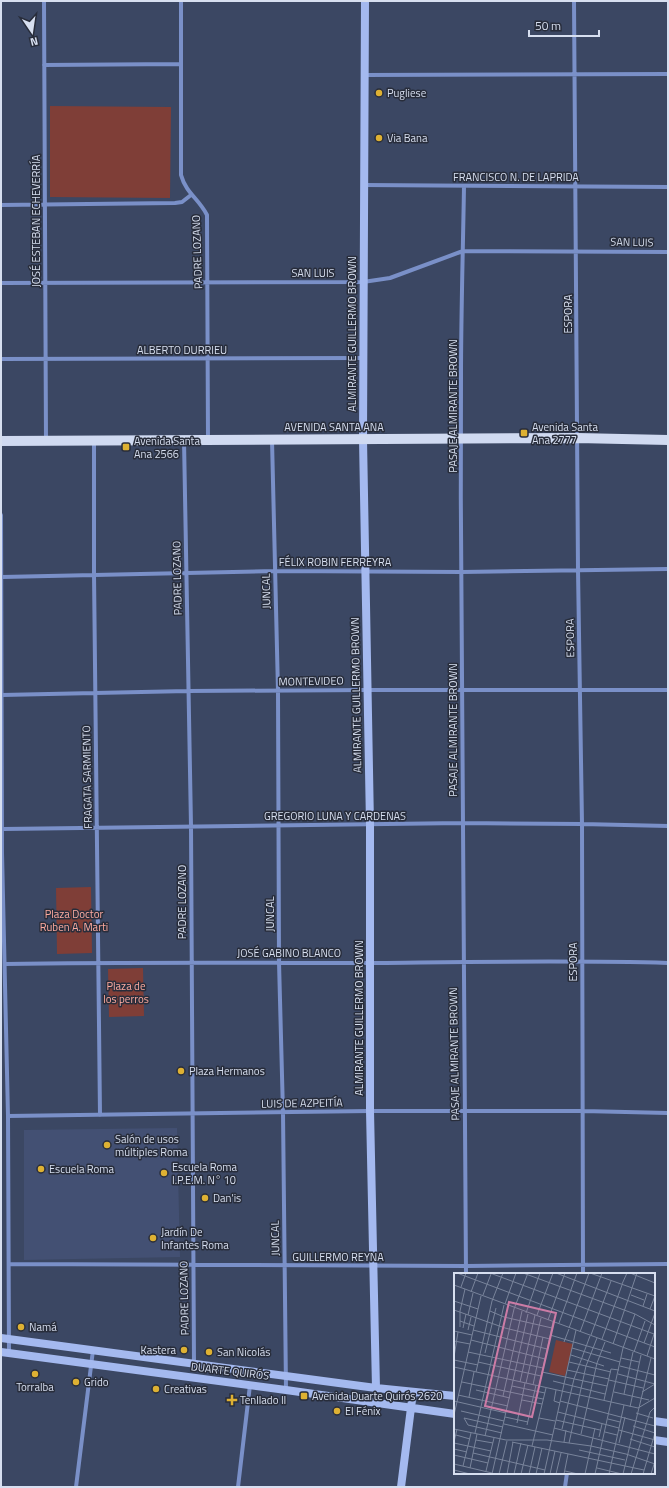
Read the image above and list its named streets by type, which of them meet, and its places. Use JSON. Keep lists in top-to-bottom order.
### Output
{
  "streets": {
    "main road": ["AVENIDA SANTA ANA"],
    "street": [
      "FRANCISCO N. DE LAPRIDA",
      "JOSÉ ESTEBAN ECHEVERRÍA",
      "SAN LUIS",
      "PADRE LOZANO",
      "ESPORA",
      "ALMIRANTE GUILLERMO BROWN",
      "ALBERTO DURRIEU",
      "PASAJE ALMIRANTE BROWN",
      "FÉLIX ROBIN FERREYRA",
      "JUNCAL",
      "MONTEVIDEO",
      "FRAGATA SARMIENTO",
      "GREGORIO LUNA Y CARDENAS",
      "JOSÉ GABINO BLANCO",
      "LUIS DE AZPEITÍA",
      "GUILLERMO REYNA",
      "DUARTE QUIRÓS"
    ]
  },
  "crossings": [
    ["FRANCISCO N. DE LAPRIDA", "ESPORA"],
    ["FRANCISCO N. DE LAPRIDA", "ALMIRANTE GUILLERMO BROWN"],
    ["FRANCISCO N. DE LAPRIDA", "PASAJE ALMIRANTE BROWN"],
    ["JOSÉ ESTEBAN ECHEVERRÍA", "SAN LUIS"],
    ["JOSÉ ESTEBAN ECHEVERRÍA", "ALBERTO DURRIEU"],
    ["JOSÉ ESTEBAN ECHEVERRÍA", "AVENIDA SANTA ANA"],
    ["SAN LUIS", "PADRE LOZANO"],
    ["SAN LUIS", "ESPORA"],
    ["SAN LUIS", "ALMIRANTE GUILLERMO BROWN"],
    ["SAN LUIS", "PASAJE ALMIRANTE BROWN"],
    ["PADRE LOZANO", "ALBERTO DURRIEU"],
    ["PADRE LOZANO", "AVENIDA SANTA ANA"],
    ["PADRE LOZANO", "FÉLIX ROBIN FERREYRA"],
    ["PADRE LOZANO", "MONTEVIDEO"],
    ["PADRE LOZANO", "GREGORIO LUNA Y CARDENAS"],
    ["PADRE LOZANO", "JOSÉ GABINO BLANCO"],
    ["PADRE LOZANO", "LUIS DE AZPEITÍA"],
    ["PADRE LOZANO", "GUILLERMO REYNA"],
    ["PADRE LOZANO", "DUARTE QUIRÓS"],
    ["ESPORA", "AVENIDA SANTA ANA"],
    ["ESPORA", "FÉLIX ROBIN FERREYRA"],
    ["ESPORA", "MONTEVIDEO"],
    ["ESPORA", "GREGORIO LUNA Y CARDENAS"],
    ["ESPORA", "JOSÉ GABINO BLANCO"],
    ["ESPORA", "LUIS DE AZPEITÍA"],
    ["ESPORA", "GUILLERMO REYNA"],
    ["ALMIRANTE GUILLERMO BROWN", "ALBERTO DURRIEU"],
    ["ALMIRANTE GUILLERMO BROWN", "AVENIDA SANTA ANA"],
    ["ALMIRANTE GUILLERMO BROWN", "FÉLIX ROBIN FERREYRA"],
    ["ALMIRANTE GUILLERMO BROWN", "MONTEVIDEO"],
    ["ALMIRANTE GUILLERMO BROWN", "GREGORIO LUNA Y CARDENAS"],
    ["ALMIRANTE GUILLERMO BROWN", "JOSÉ GABINO BLANCO"],
    ["ALMIRANTE GUILLERMO BROWN", "LUIS DE AZPEITÍA"],
    ["ALMIRANTE GUILLERMO BROWN", "GUILLERMO REYNA"],
    ["ALMIRANTE GUILLERMO BROWN", "DUARTE QUIRÓS"],
    ["PASAJE ALMIRANTE BROWN", "AVENIDA SANTA ANA"],
    ["PASAJE ALMIRANTE BROWN", "FÉLIX ROBIN FERREYRA"],
    ["PASAJE ALMIRANTE BROWN", "MONTEVIDEO"],
    ["PASAJE ALMIRANTE BROWN", "GREGORIO LUNA Y CARDENAS"],
    ["PASAJE ALMIRANTE BROWN", "JOSÉ GABINO BLANCO"],
    ["PASAJE ALMIRANTE BROWN", "LUIS DE AZPEITÍA"],
    ["PASAJE ALMIRANTE BROWN", "GUILLERMO REYNA"],
    ["AVENIDA SANTA ANA", "JUNCAL"],
    ["AVENIDA SANTA ANA", "FRAGATA SARMIENTO"],
    ["FÉLIX ROBIN FERREYRA", "JUNCAL"],
    ["FÉLIX ROBIN FERREYRA", "FRAGATA SARMIENTO"],
    ["JUNCAL", "MONTEVIDEO"],
    ["JUNCAL", "GREGORIO LUNA Y CARDENAS"],
    ["JUNCAL", "JOSÉ GABINO BLANCO"],
    ["JUNCAL", "LUIS DE AZPEITÍA"],
    ["JUNCAL", "GUILLERMO REYNA"],
    ["JUNCAL", "DUARTE QUIRÓS"],
    ["MONTEVIDEO", "FRAGATA SARMIENTO"],
    ["FRAGATA SARMIENTO", "GREGORIO LUNA Y CARDENAS"],
    ["FRAGATA SARMIENTO", "JOSÉ GABINO BLANCO"],
    ["FRAGATA SARMIENTO", "LUIS DE AZPEITÍA"]
  ],
  "parks": ["Plaza Doctor Ruben A. Marti", "Plaza de los perros"],
  "places": {
    "other": [
      "Pugliese",
      "Via Bana",
      "Plaza Hermanos",
      "Salón de usos múltiples Roma",
      "Escuela Roma",
      "Escuela Roma I.P.E.M. N° 10",
      "Dan'is",
      "Jardín De Infantes Roma",
      "Namá",
      "Kastera",
      "San Nicolás",
      "Torralba",
      "Grido",
      "Creativas",
      "El Fénix"
    ],
    "transit": ["Avenida Santa Ana 2777", "Avenida Santa Ana 2566", "Avenida Duarte Quirós 2620"],
    "health": ["Tenllado II"]
  },
  "scale_bar": "50 m",
  "north": "bottom"
}
